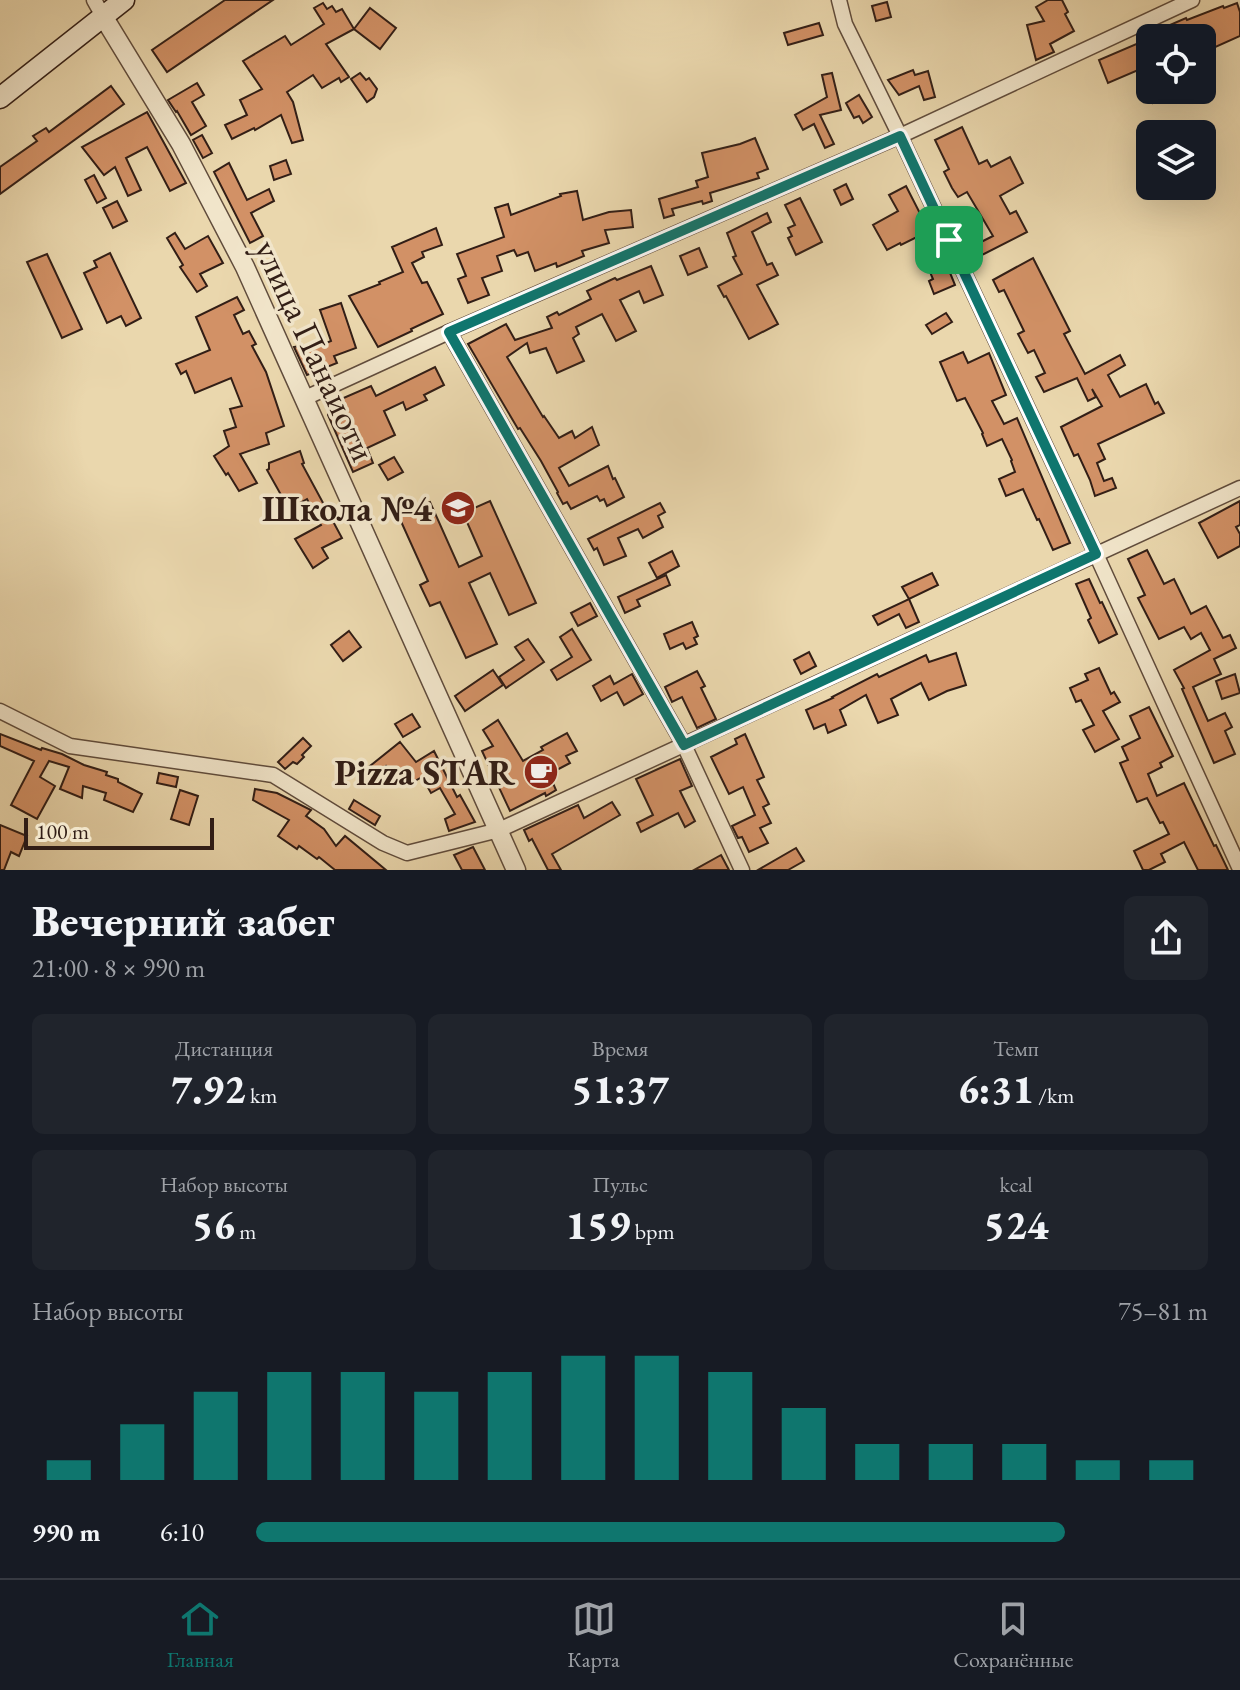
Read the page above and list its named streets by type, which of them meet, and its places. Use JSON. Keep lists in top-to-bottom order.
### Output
{
  "streets": {
    "street": ["улица Панаиоти"]
  },
  "places": {
    "school or university": ["Школа №4"],
    "cafe": ["Pizza STAR"]
  },
  "scale_bar": "100 m",
  "page": {
    "scale": "100 m",
    "heading": ["Вечерний забег", "21:00 · 8 × 990 m"],
    "stats": [
      ["Дистанция", "7.92 km"],
      ["Время", "51:37"],
      ["Темп", "6:31 /km"],
      ["Набор высоты", "56 m"],
      ["Пульс", "159 bpm"],
      ["kcal", "524"]
    ],
    "chart": ["Набор высоты", "75–81 m"],
    "list": [
      {
        "name": "990 m",
        "note": "6:10"
      }
    ],
    "tabs": ["Главная", "Карта", "Сохранённые"]
  }
}
